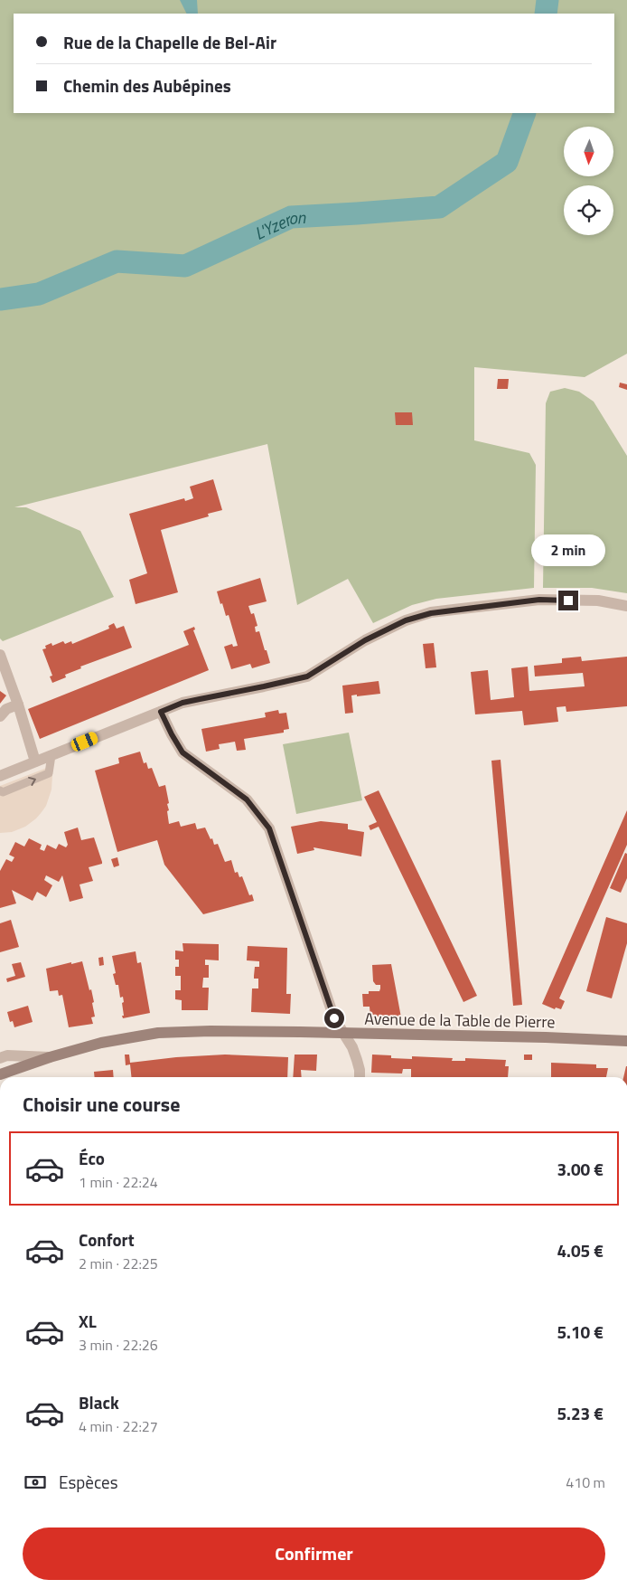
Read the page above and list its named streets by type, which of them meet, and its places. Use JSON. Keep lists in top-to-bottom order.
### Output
{
  "streets": {
    "main road": ["Avenue de la Table de Pierre"]
  },
  "water": ["L'Yzeron"],
  "north": "bottom",
  "page": {
    "banner": ["Rue de la Chapelle de Bel-Air", "Chemin des Aubépines"],
    "bubble": "2 min",
    "heading": "Choisir une course",
    "list": [
      {
        "name": "Éco",
        "note": "1 min · 22:24",
        "value": "3.00 €"
      },
      {
        "name": "Confort",
        "note": "2 min · 22:25",
        "value": "4.05 €"
      },
      {
        "name": "XL",
        "note": "3 min · 22:26",
        "value": "5.10 €"
      },
      {
        "name": "Black",
        "note": "4 min · 22:27",
        "value": "5.23 €"
      }
    ],
    "pay": ["Espèces", "410 m"],
    "buttons": "Confirmer"
  }
}
